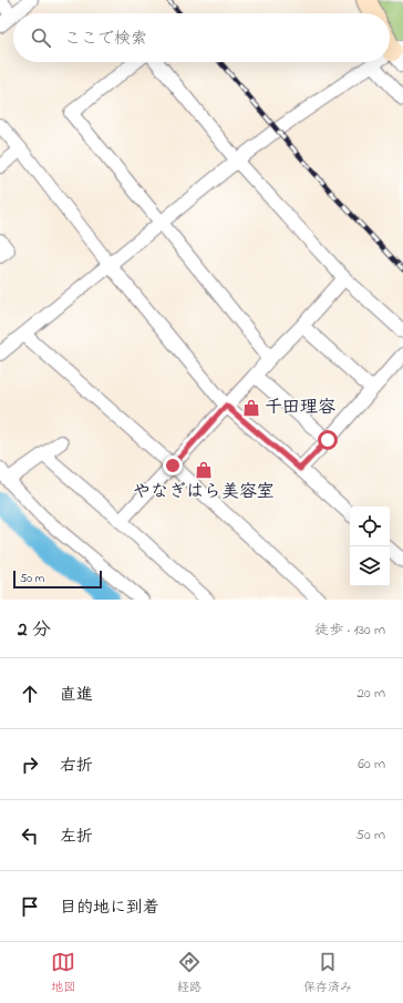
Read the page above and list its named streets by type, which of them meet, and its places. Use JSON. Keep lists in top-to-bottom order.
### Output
{
  "places": {
    "shop": ["千田理容", "やなぎはら美容室"]
  },
  "scale_bar": "50 m",
  "page": {
    "search": "ここで検索",
    "scale": "50 m",
    "heading": ["2 分", "徒歩 · 130 m"],
    "list": [
      ["直進", "20 m"],
      ["右折", "60 m"],
      ["左折", "50 m"],
      "目的地に到着"
    ],
    "nav": ["地図", "経路", "保存済み"]
  }
}
